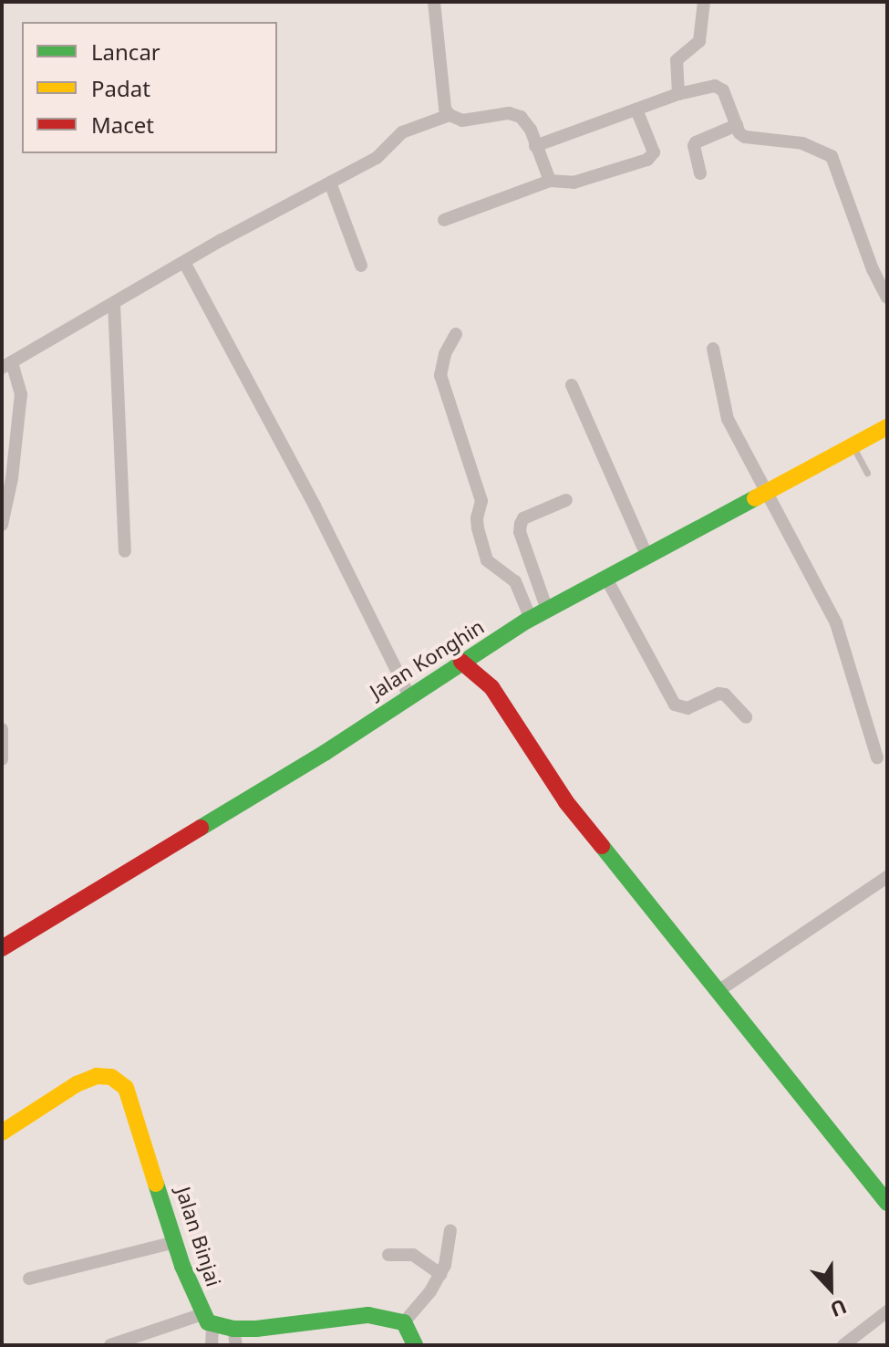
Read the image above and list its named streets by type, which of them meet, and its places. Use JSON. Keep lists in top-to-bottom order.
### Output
{
  "streets": {
    "street": ["Jalan Konghin", "Jalan Binjai"]
  },
  "legend": ["Lancar", "Padat", "Macet"],
  "north": "bottom"
}
